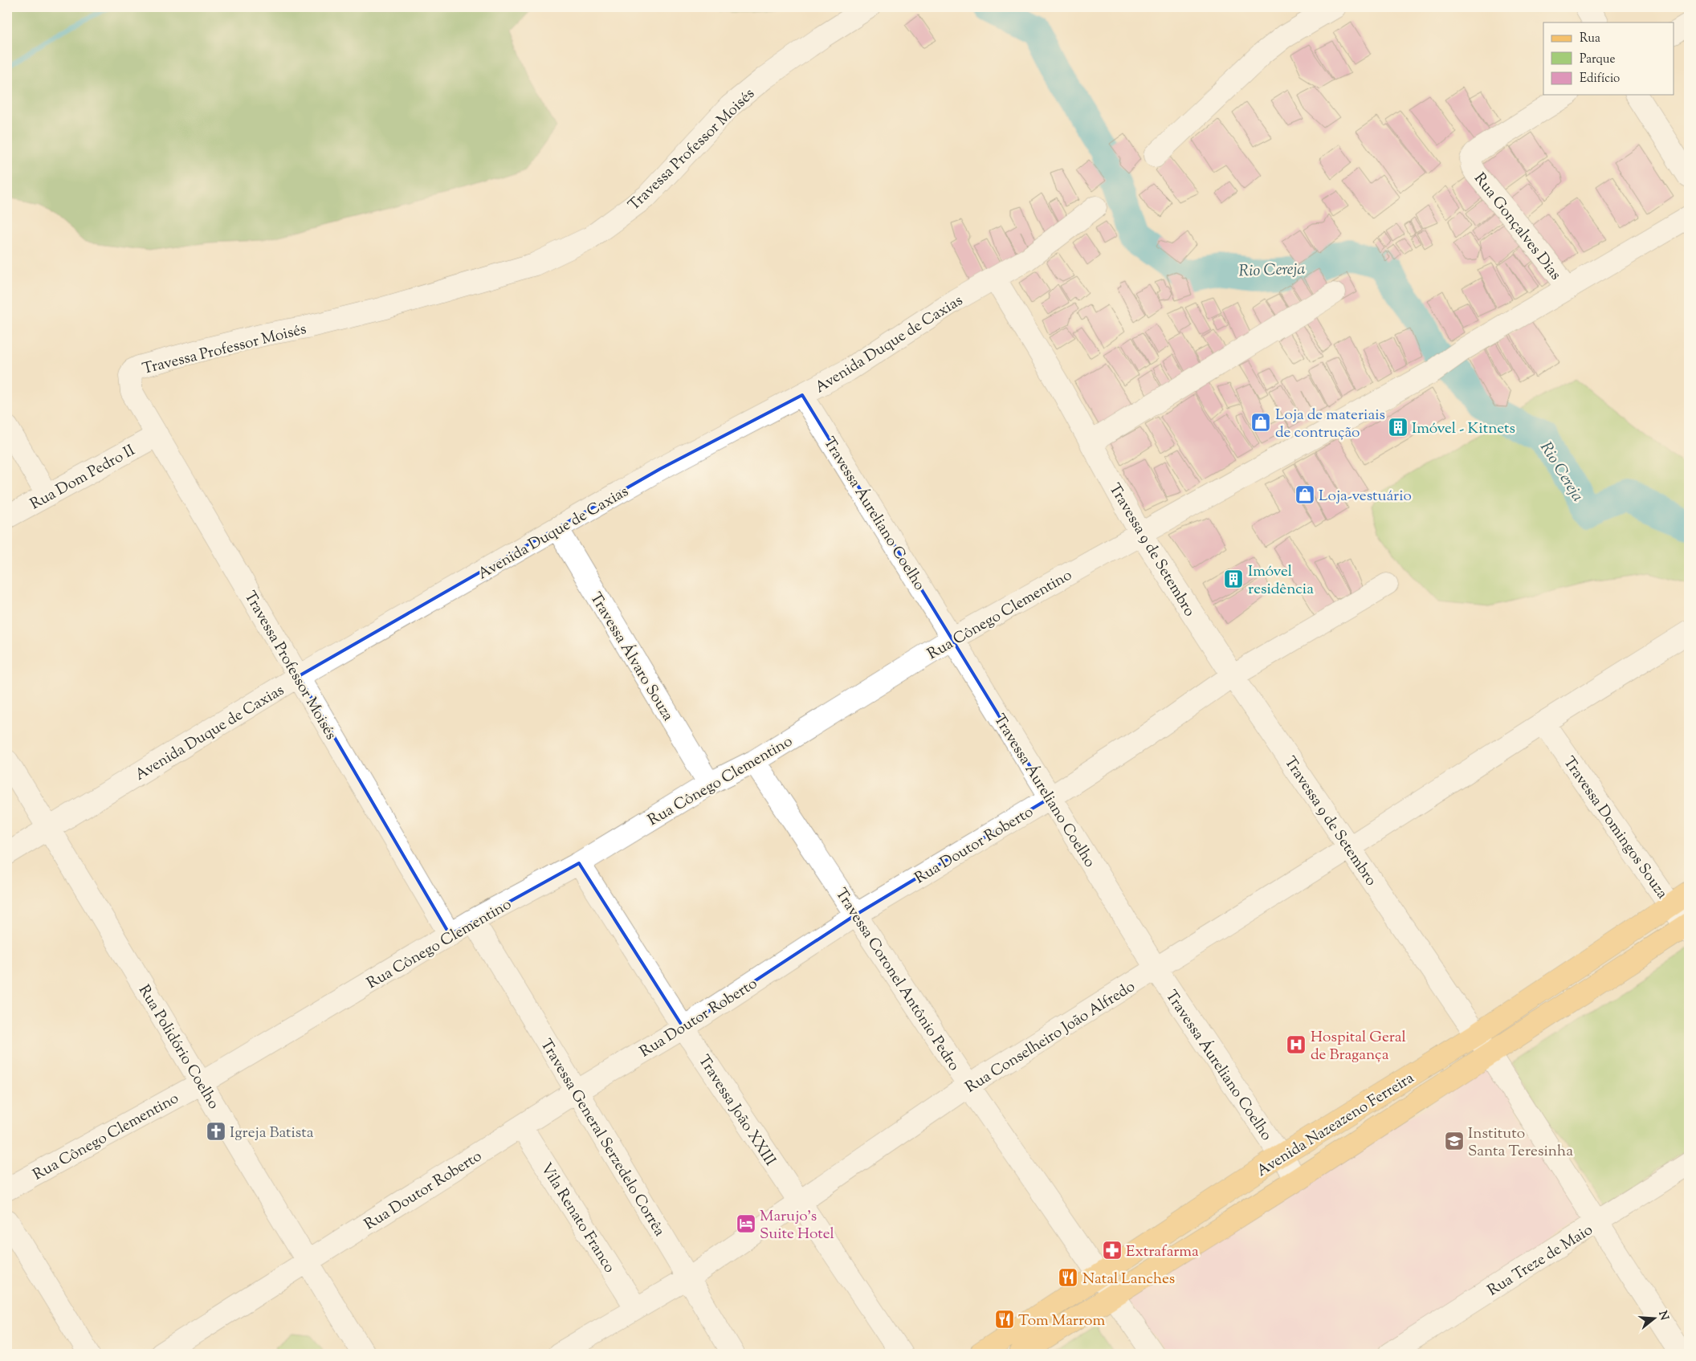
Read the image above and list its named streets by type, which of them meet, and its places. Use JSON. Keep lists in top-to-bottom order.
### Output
{
  "streets": {
    "main road": ["Avenida Nazeazeno Ferreira"],
    "street": [
      "Travessa Professor Moisés",
      "Rua Gonçalves Dias",
      "Avenida Duque de Caxias",
      "Rua Dom Pedro II",
      "Travessa Áureliano Coelho",
      "Travessa 9 de Setembro",
      "Rua Cônego Clementino",
      "Travessa Álvaro Souza",
      "Travessa Domingos Souza",
      "Rua Doutor Roberto",
      "Travessa Coronel Antônio Pedro",
      "Rua Conselheiro João Alfredo",
      "Rua Polidório Coelho",
      "Travessa João XXIII",
      "Travessa General Serzedelo Corrêa",
      "Vila Renato Franco",
      "Rua Treze de Maio"
    ]
  },
  "crossings": [
    ["Travessa Professor Moisés", "Avenida Duque de Caxias"],
    ["Travessa Professor Moisés", "Rua Dom Pedro II"],
    ["Travessa Professor Moisés", "Rua Cônego Clementino"],
    ["Rua Gonçalves Dias", "Rua Cônego Clementino"],
    ["Avenida Duque de Caxias", "Travessa Áureliano Coelho"],
    ["Avenida Duque de Caxias", "Travessa 9 de Setembro"],
    ["Avenida Duque de Caxias", "Travessa Álvaro Souza"],
    ["Avenida Duque de Caxias", "Rua Polidório Coelho"],
    ["Travessa Áureliano Coelho", "Rua Cônego Clementino"],
    ["Travessa Áureliano Coelho", "Rua Doutor Roberto"],
    ["Travessa Áureliano Coelho", "Rua Conselheiro João Alfredo"],
    ["Travessa Áureliano Coelho", "Avenida Nazeazeno Ferreira"],
    ["Travessa 9 de Setembro", "Rua Cônego Clementino"],
    ["Travessa 9 de Setembro", "Rua Doutor Roberto"],
    ["Travessa 9 de Setembro", "Rua Conselheiro João Alfredo"],
    ["Travessa 9 de Setembro", "Avenida Nazeazeno Ferreira"],
    ["Travessa 9 de Setembro", "Rua Treze de Maio"],
    ["Rua Cônego Clementino", "Travessa Álvaro Souza"],
    ["Rua Cônego Clementino", "Travessa Coronel Antônio Pedro"],
    ["Rua Cônego Clementino", "Rua Polidório Coelho"],
    ["Rua Cônego Clementino", "Travessa João XXIII"],
    ["Rua Cônego Clementino", "Travessa General Serzedelo Corrêa"],
    ["Travessa Domingos Souza", "Rua Conselheiro João Alfredo"],
    ["Travessa Domingos Souza", "Avenida Nazeazeno Ferreira"],
    ["Rua Doutor Roberto", "Travessa Coronel Antônio Pedro"],
    ["Rua Doutor Roberto", "Rua Polidório Coelho"],
    ["Rua Doutor Roberto", "Travessa João XXIII"],
    ["Rua Doutor Roberto", "Travessa General Serzedelo Corrêa"],
    ["Rua Doutor Roberto", "Vila Renato Franco"],
    ["Travessa Coronel Antônio Pedro", "Rua Conselheiro João Alfredo"],
    ["Travessa Coronel Antônio Pedro", "Avenida Nazeazeno Ferreira"],
    ["Rua Conselheiro João Alfredo", "Travessa João XXIII"],
    ["Rua Conselheiro João Alfredo", "Travessa General Serzedelo Corrêa"],
    ["Rua Conselheiro João Alfredo", "Vila Renato Franco"]
  ],
  "water": ["Rio Cereja"],
  "places": {
    "shop": ["Loja de materiais de contrução", "Loja-vestuário"],
    "building": ["Imóvel - Kitnets", "Imóvel residência"],
    "hospital": ["Hospital Geral de Bragança"],
    "church": ["Igreja Batista"],
    "school or university": ["Instituto Santa Teresinha"],
    "hotel": ["Marujo's Suite Hotel"],
    "pharmacy": ["Extrafarma"],
    "restaurant": ["Natal Lanches", "Tom Marrom"]
  },
  "legend": ["Rua", "Parque", "Edifício"],
  "north": "right"
}
